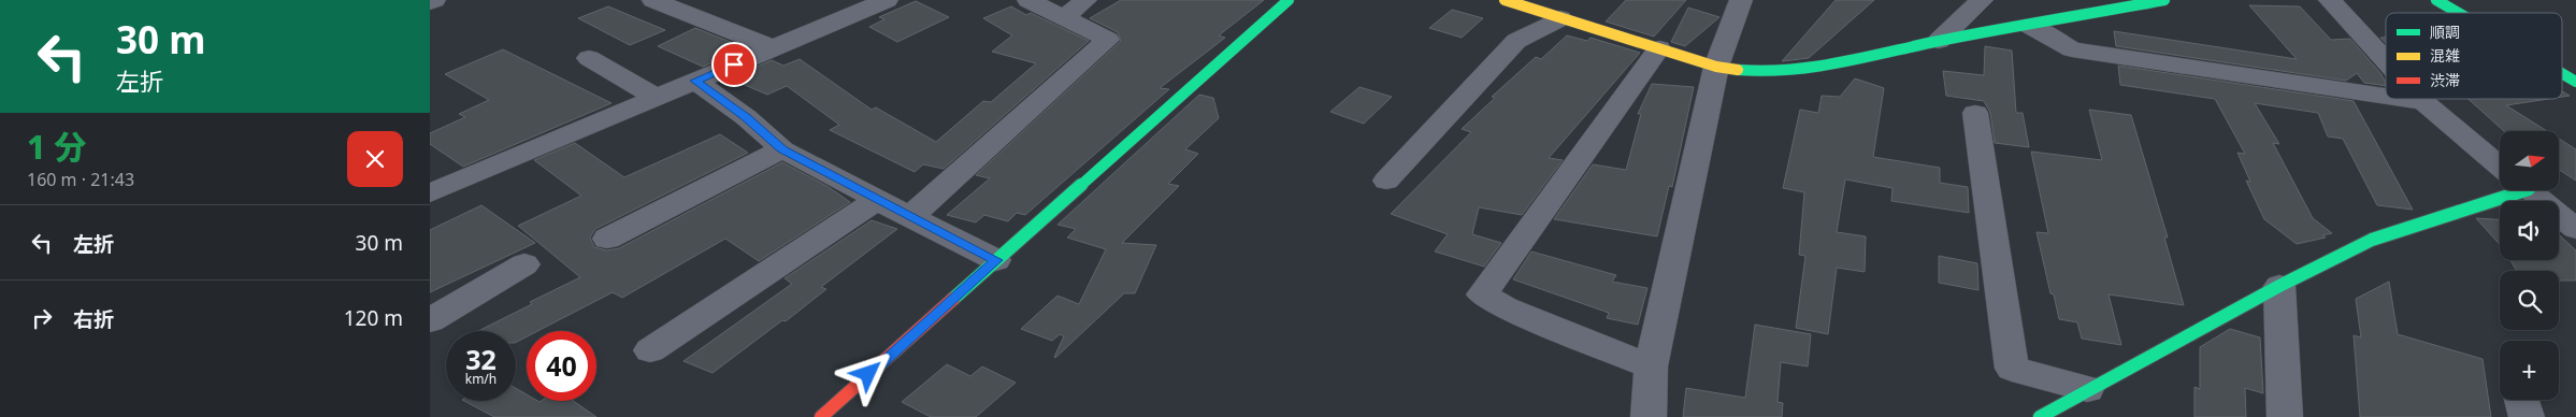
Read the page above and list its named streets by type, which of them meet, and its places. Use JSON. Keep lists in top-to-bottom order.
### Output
{
  "legend": ["順調", "混雑", "渋滞"],
  "north": "right",
  "page": {
    "turn": ["30 m", "左折"],
    "heading": ["1 分", "160 m · 21:43"],
    "map_buttons": "+",
    "list": [
      {
        "name": "左折",
        "value": "30 m"
      },
      {
        "name": "右折",
        "value": "120 m"
      }
    ],
    "speed": "32 km/h",
    "limit": "40"
  }
}
